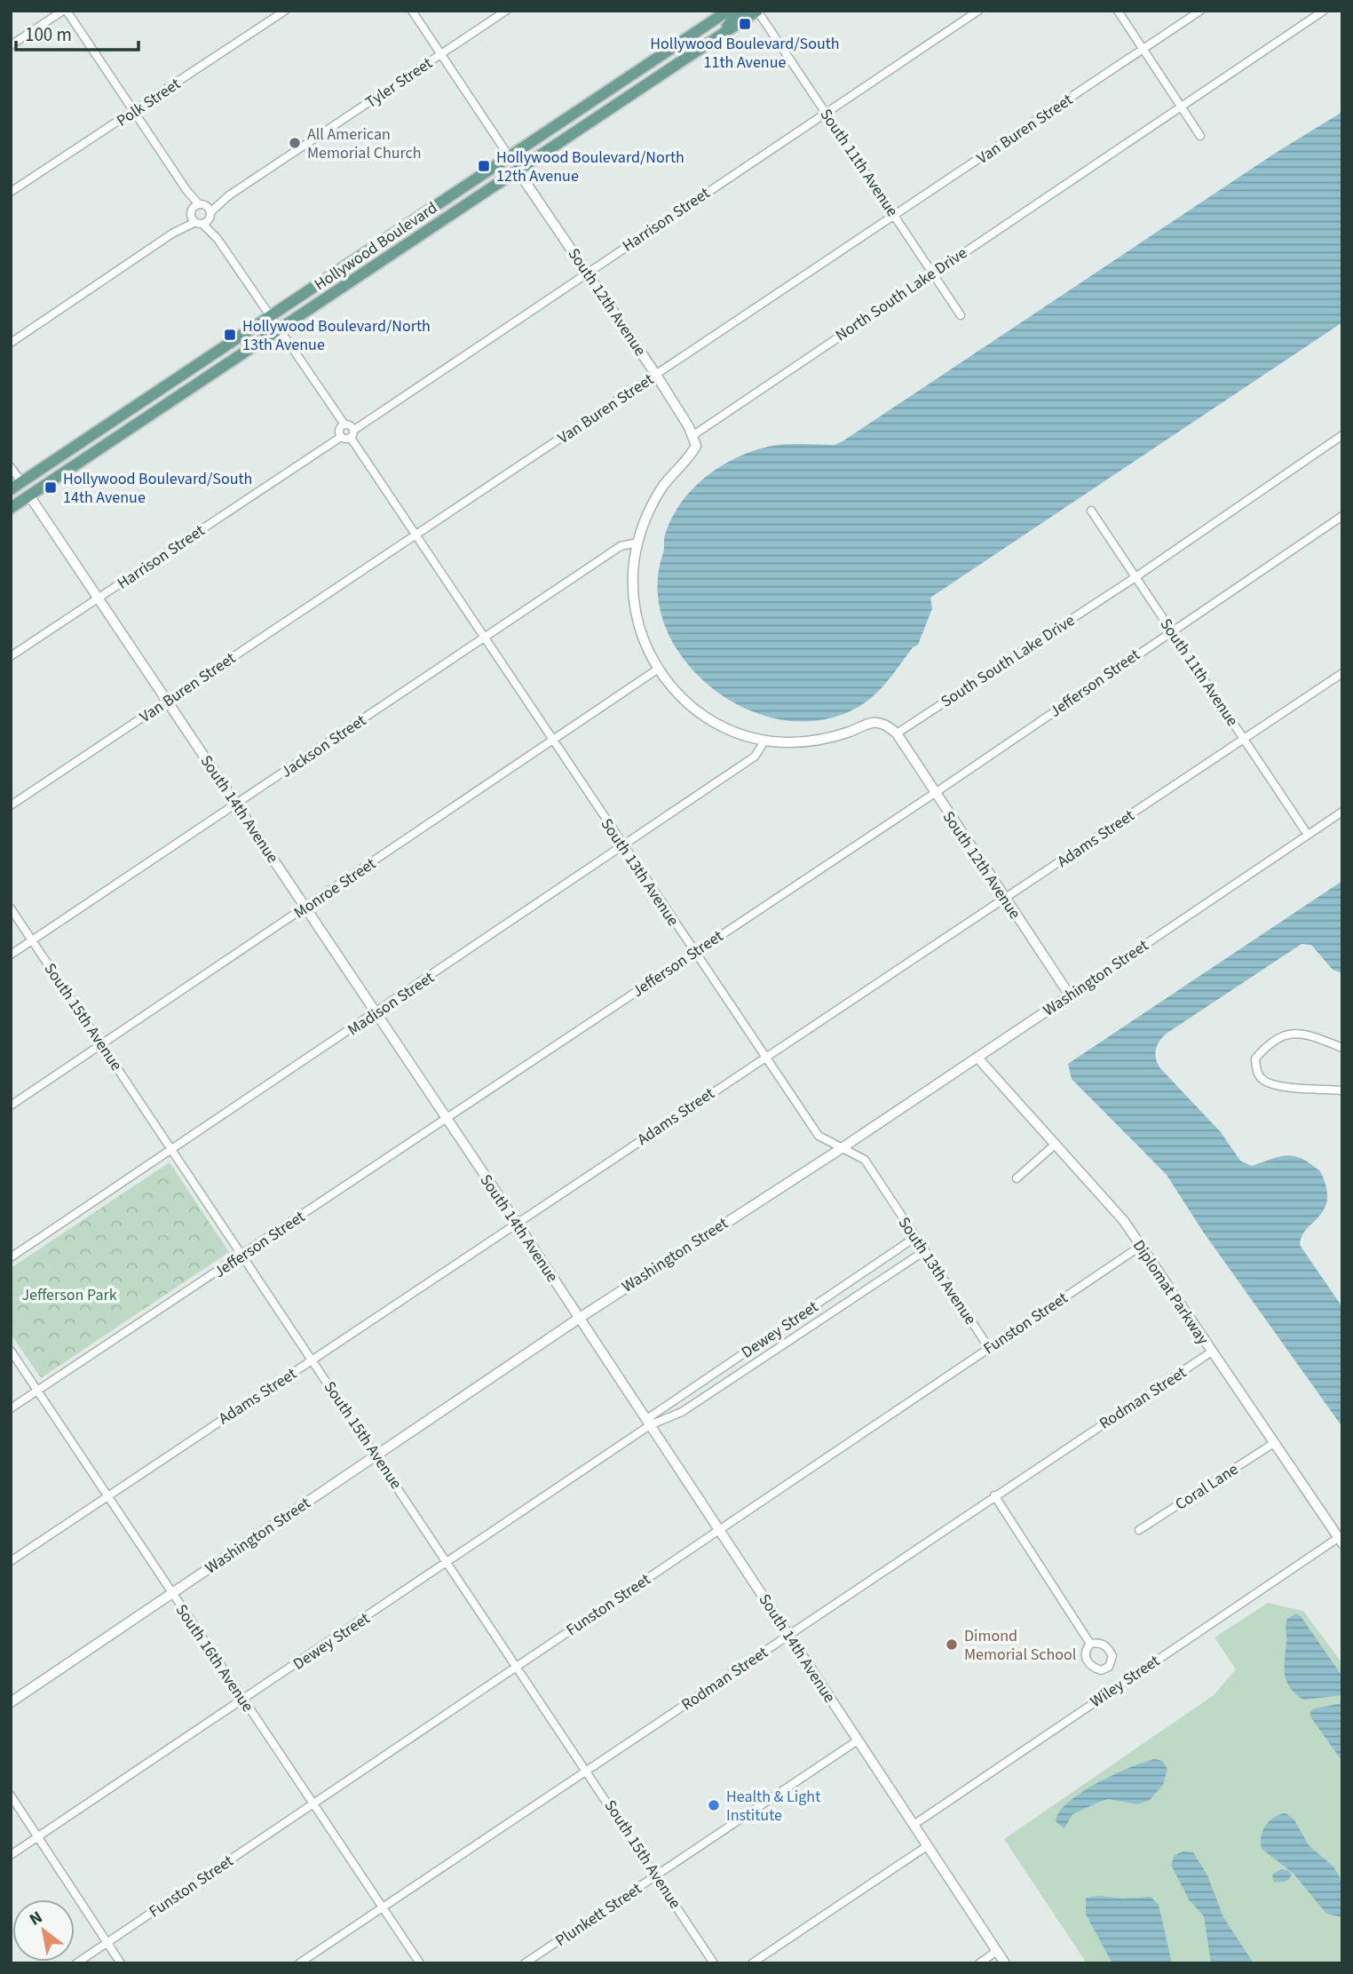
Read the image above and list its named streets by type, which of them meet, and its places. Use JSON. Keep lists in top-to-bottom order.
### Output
{
  "streets": {
    "main road": ["Hollywood Boulevard"],
    "street": [
      "Tyler Street",
      "Polk Street",
      "Van Buren Street",
      "South 11th Avenue",
      "Harrison Street",
      "North South Lake Drive",
      "South 12th Avenue",
      "South South Lake Drive",
      "Jefferson Street",
      "Jackson Street",
      "South 14th Avenue",
      "Adams Street",
      "South 13th Avenue",
      "Monroe Street",
      "Washington Street",
      "Madison Street",
      "South 15th Avenue",
      "Diplomat Parkway",
      "Funston Street",
      "Dewey Street",
      "Rodman Street",
      "Coral Lane",
      "South 16th Avenue",
      "Wiley Street",
      "Plunkett Street"
    ]
  },
  "crossings": [
    ["Van Buren Street", "South 11th Avenue"],
    ["Van Buren Street", "South 12th Avenue"],
    ["Van Buren Street", "South 14th Avenue"],
    ["Van Buren Street", "South 13th Avenue"],
    ["South 11th Avenue", "Harrison Street"],
    ["South 11th Avenue", "Hollywood Boulevard"],
    ["South 11th Avenue", "North South Lake Drive"],
    ["South 11th Avenue", "South South Lake Drive"],
    ["South 11th Avenue", "Jefferson Street"],
    ["South 11th Avenue", "Adams Street"],
    ["South 11th Avenue", "Washington Street"],
    ["Harrison Street", "South 12th Avenue"],
    ["Harrison Street", "South 14th Avenue"],
    ["Harrison Street", "South 13th Avenue"],
    ["Hollywood Boulevard", "South 12th Avenue"],
    ["Hollywood Boulevard", "South 14th Avenue"],
    ["North South Lake Drive", "South 12th Avenue"],
    ["South 12th Avenue", "South South Lake Drive"],
    ["South 12th Avenue", "Jefferson Street"],
    ["South 12th Avenue", "Adams Street"],
    ["South 12th Avenue", "Washington Street"],
    ["Jefferson Street", "South 14th Avenue"],
    ["Jefferson Street", "South 13th Avenue"],
    ["Jefferson Street", "South 15th Avenue"],
    ["Jefferson Street", "South 16th Avenue"],
    ["Jackson Street", "South 14th Avenue"],
    ["Jackson Street", "South 13th Avenue"],
    ["Jackson Street", "South 15th Avenue"],
    ["South 14th Avenue", "Adams Street"],
    ["South 14th Avenue", "Monroe Street"],
    ["South 14th Avenue", "Washington Street"],
    ["South 14th Avenue", "Madison Street"],
    ["South 14th Avenue", "Funston Street"],
    ["South 14th Avenue", "Dewey Street"],
    ["South 14th Avenue", "Rodman Street"],
    ["South 14th Avenue", "Wiley Street"],
    ["South 14th Avenue", "Plunkett Street"],
    ["Adams Street", "South 13th Avenue"],
    ["Adams Street", "South 15th Avenue"],
    ["Adams Street", "South 16th Avenue"],
    ["South 13th Avenue", "Monroe Street"],
    ["South 13th Avenue", "Washington Street"],
    ["South 13th Avenue", "Madison Street"],
    ["South 13th Avenue", "Funston Street"],
    ["South 13th Avenue", "Dewey Street"],
    ["Monroe Street", "South 15th Avenue"],
    ["Washington Street", "South 15th Avenue"],
    ["Washington Street", "Diplomat Parkway"],
    ["Washington Street", "South 16th Avenue"],
    ["Madison Street", "South 15th Avenue"],
    ["South 15th Avenue", "Funston Street"],
    ["South 15th Avenue", "Dewey Street"],
    ["South 15th Avenue", "Rodman Street"],
    ["South 15th Avenue", "Plunkett Street"],
    ["Diplomat Parkway", "Funston Street"],
    ["Diplomat Parkway", "Rodman Street"],
    ["Diplomat Parkway", "Coral Lane"],
    ["Diplomat Parkway", "Wiley Street"],
    ["Funston Street", "South 16th Avenue"],
    ["Dewey Street", "South 16th Avenue"],
    ["Rodman Street", "South 16th Avenue"]
  ],
  "parks": ["Jefferson Park"],
  "places": {
    "transit": [
      "Hollywood Boulevard/South 11th Avenue",
      "Hollywood Boulevard/North 12th Avenue",
      "Hollywood Boulevard/North 13th Avenue",
      "Hollywood Boulevard/South 14th Avenue"
    ],
    "other": ["All American Memorial Church", "Dimond Memorial School", "Health & Light Institute"]
  },
  "scale_bar": "100 m",
  "north": "top left"
}
